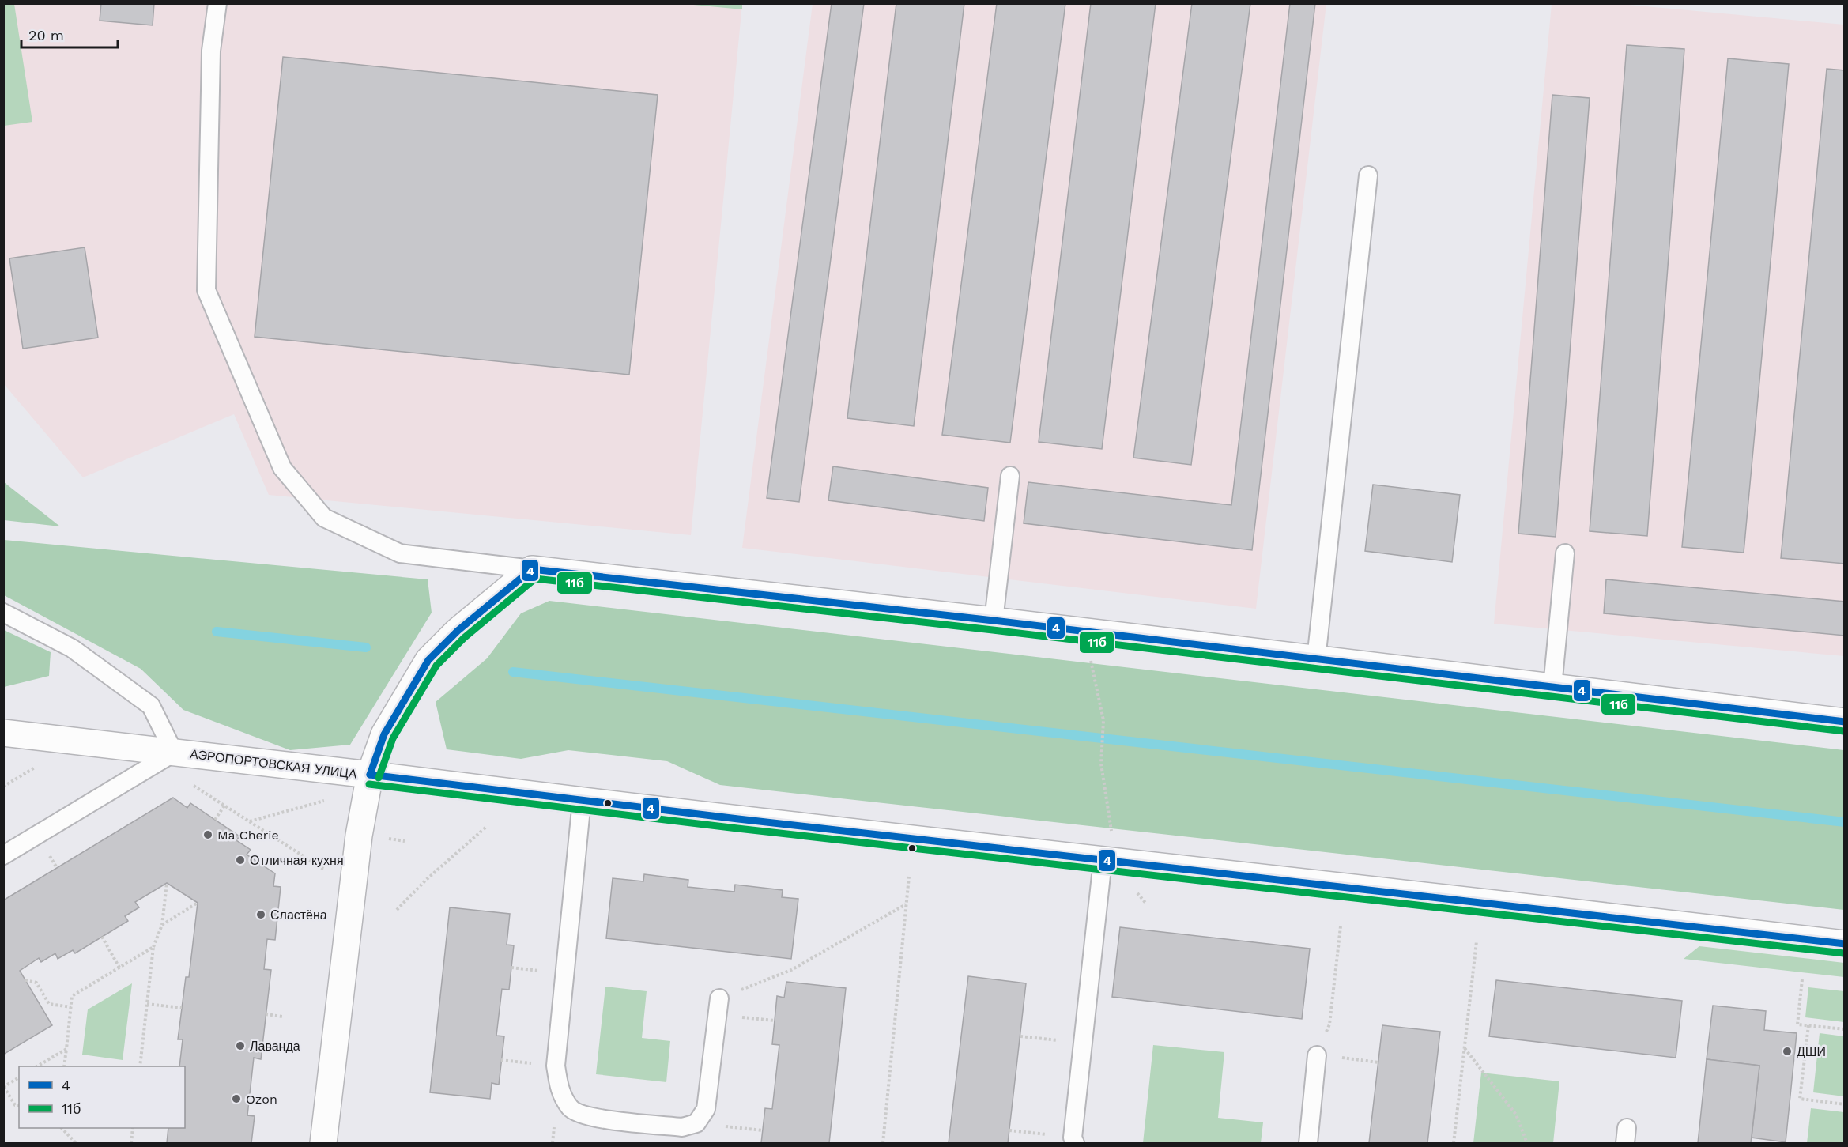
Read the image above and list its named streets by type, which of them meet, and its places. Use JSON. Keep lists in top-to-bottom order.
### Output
{
  "streets": {
    "street": ["АЭРОПОРТОВСКАЯ УЛИЦА"]
  },
  "places": [
    "Ma Cherie",
    "Отличная кухня",
    "Сластёна",
    "Лаванда",
    "ДШИ",
    "Ozon"
  ],
  "lines": ["transit line 4", "transit line 11б"],
  "legend": ["4", "11б"],
  "scale_bar": "20 m"
}
